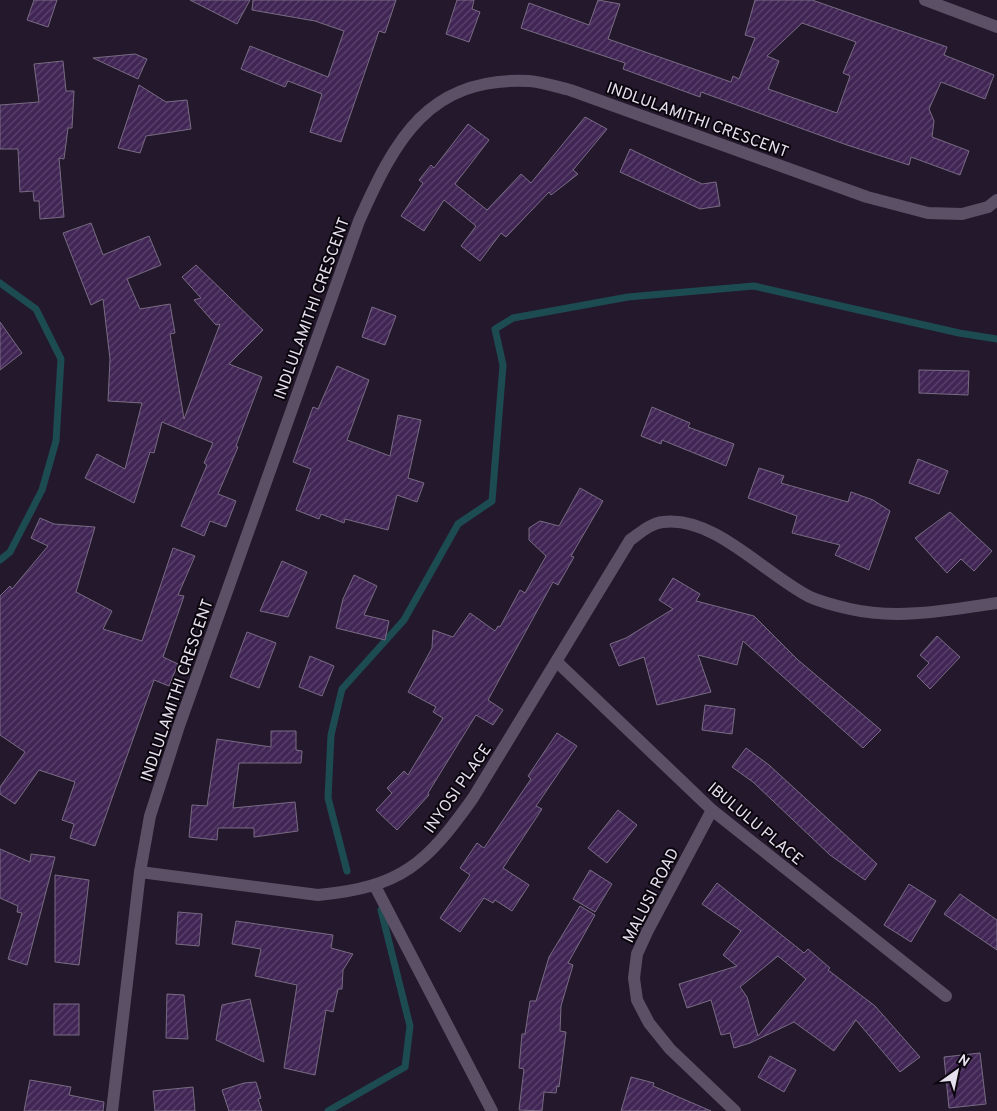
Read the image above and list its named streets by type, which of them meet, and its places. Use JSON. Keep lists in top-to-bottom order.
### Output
{
  "streets": {
    "street": [
      "INDLULAMITHI CRESCENT",
      "INYOSI PLACE",
      "IBULULU PLACE",
      "MALUSI ROAD"
    ]
  },
  "crossings": [
    ["INDLULAMITHI CRESCENT", "INYOSI PLACE"],
    ["INYOSI PLACE", "IBULULU PLACE"],
    ["IBULULU PLACE", "MALUSI ROAD"]
  ],
  "north": "top right"
}
